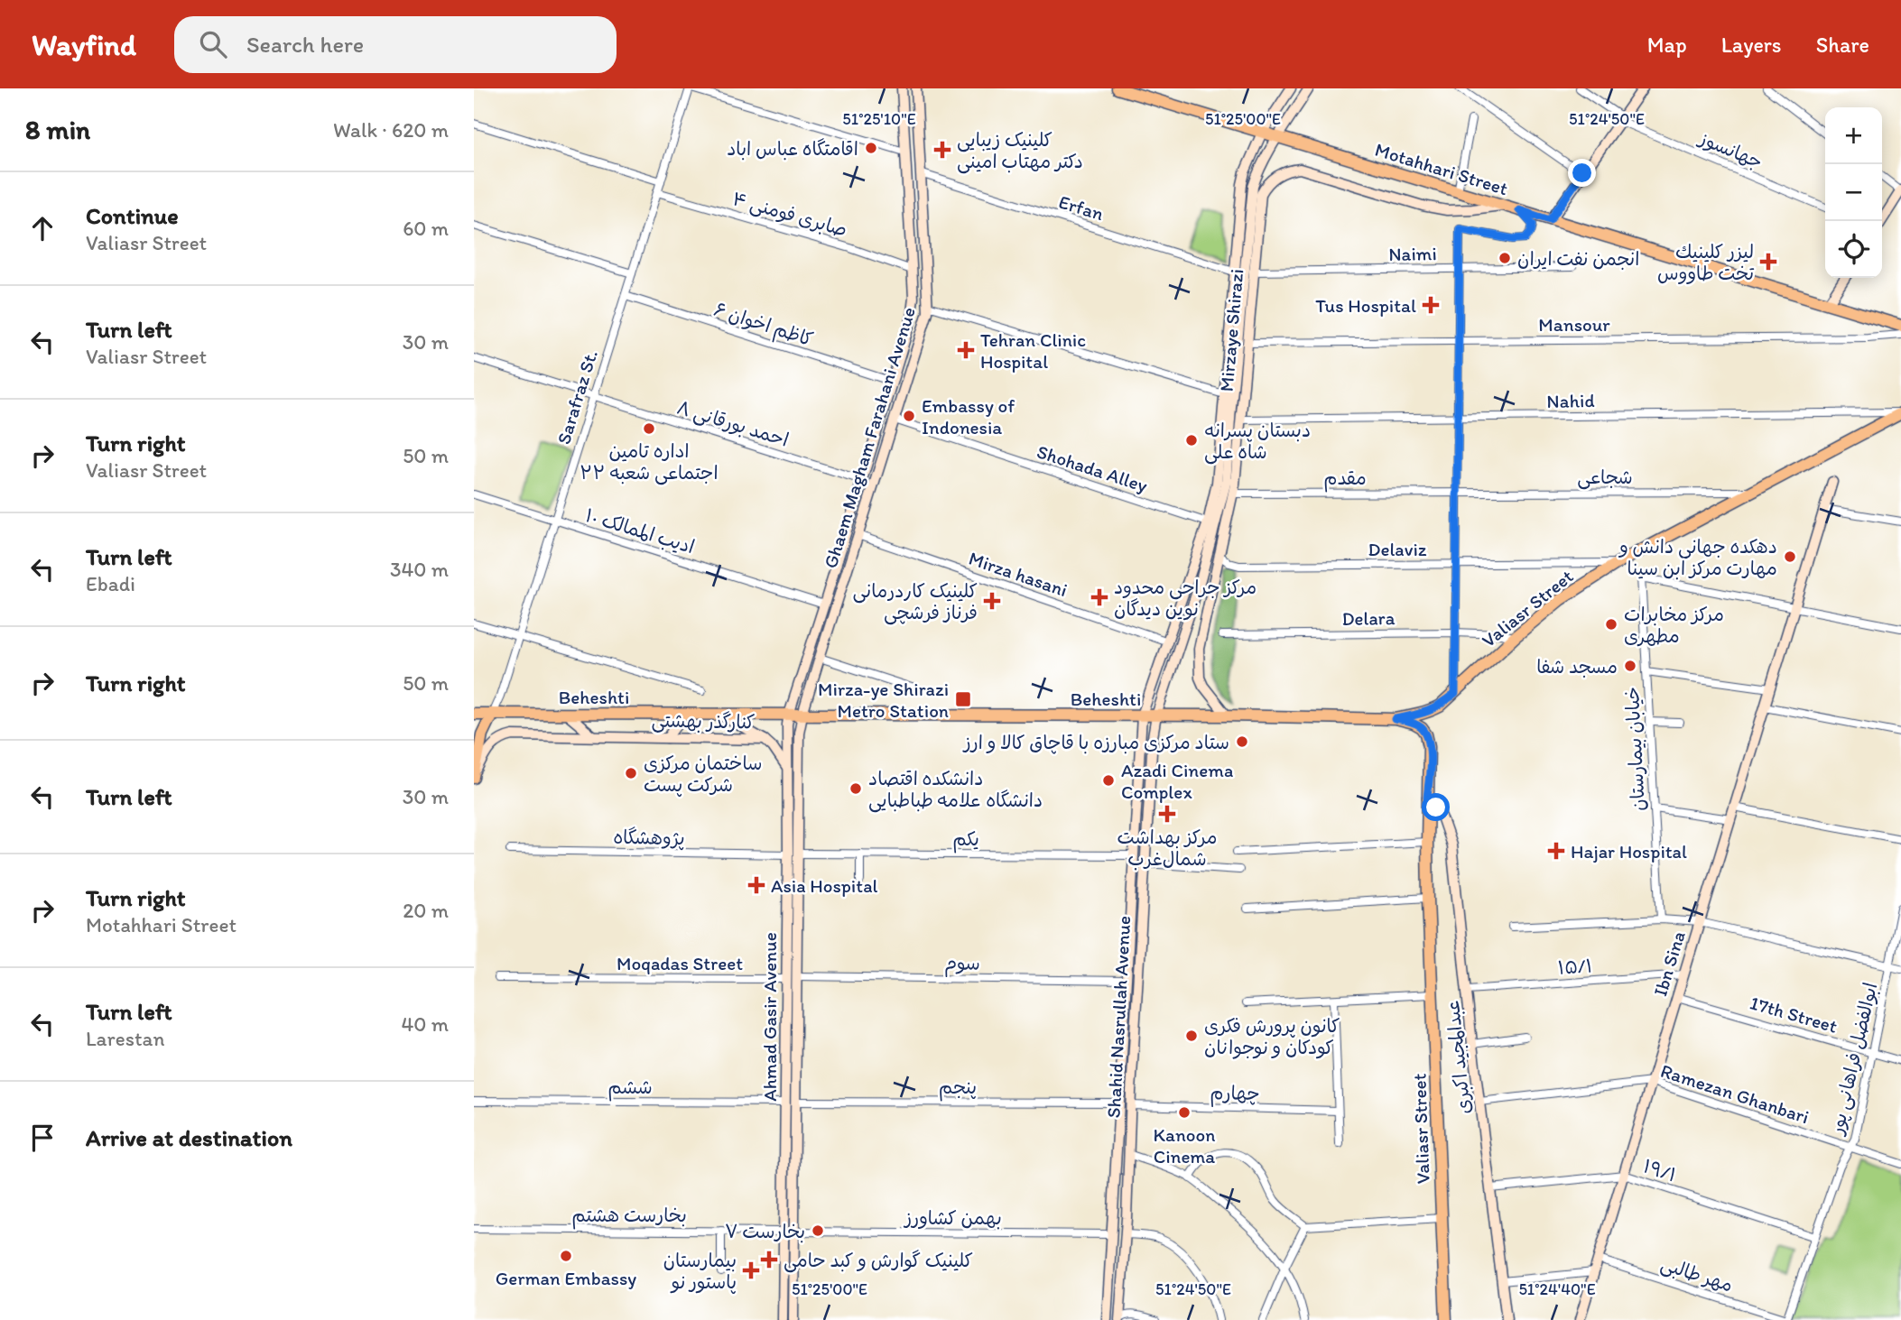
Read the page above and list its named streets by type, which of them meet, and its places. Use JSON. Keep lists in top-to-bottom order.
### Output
{
  "streets": {
    "main road": [
      "Motahhari Street",
      "Mirzaye Shirazi",
      "Ghaem Magham Farahani Avenue",
      "Valiasr Street",
      "Beheshti",
      "کنارگذر بهشتی",
      "Ibn Sina",
      "Ahmad Gasir Avenue",
      "Shahid Nasrullah Avenue",
      "عبدالمجید اکبری"
    ],
    "street": [
      "جهانسوز",
      "Erfan",
      "صابری فومنی ۴",
      "Naimi",
      "کاظم اخوان ۶",
      "Mansour",
      "Sarafraz St.",
      "Nahid",
      "احمد بورقانی ۸",
      "Shohada Alley",
      "شجاعی",
      "مقدم",
      "ادیب الممالک ۱۰",
      "Delaviz",
      "Mirza hasani",
      "Delara",
      "خیابان بیمارستان",
      "پژوهشگاه",
      "یکم",
      "Moqadas Street",
      "سوم",
      "۱۵/۱",
      "17th Street",
      "ابوالفضل فراهانی پور",
      "ششم",
      "پنجم",
      "چهارم",
      "Ramezan Ghanbari",
      "۱۹/۱",
      "بخارست هشتم",
      "بهمن کشاورز",
      "مهر طالبی"
    ]
  },
  "crossings": [
    ["Motahhari Street", "Mirzaye Shirazi"],
    ["Erfan", "Mirzaye Shirazi"],
    ["Erfan", "Ghaem Magham Farahani Avenue"],
    ["صابری فومنی ۴", "Sarafraz St."],
    ["صابری فومنی ۴", "Ghaem Magham Farahani Avenue"],
    ["Naimi", "Mirzaye Shirazi"],
    ["کاظم اخوان ۶", "Sarafraz St."],
    ["کاظم اخوان ۶", "Ghaem Magham Farahani Avenue"],
    ["Mansour", "Mirzaye Shirazi"],
    ["Mirzaye Shirazi", "Nahid"],
    ["Mirzaye Shirazi", "Shohada Alley"],
    ["Mirzaye Shirazi", "مقدم"],
    ["Mirzaye Shirazi", "Delaviz"],
    ["Mirzaye Shirazi", "Mirza hasani"],
    ["Mirzaye Shirazi", "Beheshti"],
    ["Mirzaye Shirazi", "Shahid Nasrullah Avenue"],
    ["Sarafraz St.", "احمد بورقانی ۸"],
    ["Sarafraz St.", "ادیب الممالک ۱۰"],
    ["Sarafraz St.", "Beheshti"],
    ["Nahid", "Valiasr Street"],
    ["احمد بورقانی ۸", "Ghaem Magham Farahani Avenue"],
    ["Ghaem Magham Farahani Avenue", "Shohada Alley"],
    ["Ghaem Magham Farahani Avenue", "ادیب الممالک ۱۰"],
    ["Ghaem Magham Farahani Avenue", "Mirza hasani"],
    ["Ghaem Magham Farahani Avenue", "Beheshti"],
    ["Ghaem Magham Farahani Avenue", "پژوهشگاه"],
    ["Ghaem Magham Farahani Avenue", "یکم"],
    ["Ghaem Magham Farahani Avenue", "Ahmad Gasir Avenue"],
    ["شجاعی", "مقدم"],
    ["شجاعی", "Valiasr Street"],
    ["Delaviz", "Valiasr Street"],
    ["Valiasr Street", "Delara"],
    ["Valiasr Street", "Beheshti"],
    ["Valiasr Street", "عبدالمجید اکبری"],
    ["Beheshti", "Ahmad Gasir Avenue"],
    ["Beheshti", "Shahid Nasrullah Avenue"],
    ["خیابان بیمارستان", "Ibn Sina"],
    ["پژوهشگاه", "یکم"],
    ["پژوهشگاه", "Ahmad Gasir Avenue"],
    ["یکم", "Ahmad Gasir Avenue"],
    ["یکم", "Shahid Nasrullah Avenue"],
    ["Moqadas Street", "Ahmad Gasir Avenue"],
    ["سوم", "Shahid Nasrullah Avenue"],
    ["Ibn Sina", "۱۵/۱"],
    ["Ibn Sina", "17th Street"],
    ["Ibn Sina", "Ramezan Ghanbari"],
    ["Ibn Sina", "۱۹/۱"],
    ["Ibn Sina", "مهر طالبی"],
    ["۱۵/۱", "عبدالمجید اکبری"],
    ["17th Street", "ابوالفضل فراهانی پور"],
    ["Ahmad Gasir Avenue", "ششم"],
    ["Ahmad Gasir Avenue", "پنجم"],
    ["Ahmad Gasir Avenue", "بخارست هشتم"],
    ["Shahid Nasrullah Avenue", "پنجم"],
    ["Shahid Nasrullah Avenue", "چهارم"],
    ["Shahid Nasrullah Avenue", "بهمن کشاورز"],
    ["عبدالمجید اکبری", "Ramezan Ghanbari"],
    ["عبدالمجید اکبری", "۱۹/۱"],
    ["ابوالفضل فراهانی پور", "Ramezan Ghanbari"],
    ["ابوالفضل فراهانی پور", "۱۹/۱"],
    ["ابوالفضل فراهانی پور", "مهر طالبی"],
    ["ششم", "پنجم"]
  ],
  "places": {
    "other": [
      "اقامتگاه عباس اباد",
      "انجمن نفت ایران",
      "Embassy of Indonesia",
      "اداره تامین اجتماعی شعبه ۲۲",
      "دبستان پسرانه شاه علی",
      "دهکده جهانی دانش و مهارت مرکز ابن سینا",
      "مرکز مخابرات مطهری",
      "مسجد شفا",
      "ستاد مرکزی مبارزه با قاچاق کالا و ارز",
      "ساختمان مرکزی شرکت پست",
      "Azadi Cinema Complex",
      "دانشکده اقتصاد دانشگاه علامه طباطبایی",
      "کانون پرورش فکری کودکان و نوجوانان",
      "Kanoon Cinema",
      "بخارست ۷",
      "German Embassy"
    ],
    "health": [
      "کلینیک زیبایی دکتر مهتاب امینی",
      "ليزر كلينيك تخت طاووس",
      "Tus Hospital",
      "Tehran Clinic Hospital",
      "مرکز جراحی محدود نوین دیدگان",
      "کلینیک کاردرمانی فرناز فرشچی",
      "مرکز بهداشت شمال‌غرب",
      "Hajar Hospital",
      "Asia Hospital",
      "کلینیک گوارش و کبد حامی",
      "بیمارستان پاستور نو"
    ],
    "transit": ["Mirza-ye Shirazi Metro Station"]
  },
  "page": {
    "header": "Wayfind",
    "search": "Search here",
    "nav": ["Map", "Layers", "Share"],
    "heading": ["8 min", "Walk · 620 m"],
    "map_buttons": ["+", "−"],
    "list": [
      ["Continue", "Valiasr Street", "60 m"],
      ["Turn left", "Valiasr Street", "30 m"],
      ["Turn right", "Valiasr Street", "50 m"],
      ["Turn left", "Ebadi", "340 m"],
      ["Turn right", "50 m"],
      ["Turn left", "30 m"],
      ["Turn right", "Motahhari Street", "20 m"],
      ["Turn left", "Larestan", "40 m"],
      "Arrive at destination"
    ]
  },
  "coordinates": [
    "51°25'10\"E",
    "51°25'00\"E",
    "51°24'50\"E",
    "51°24'40\"E"
  ]
}
